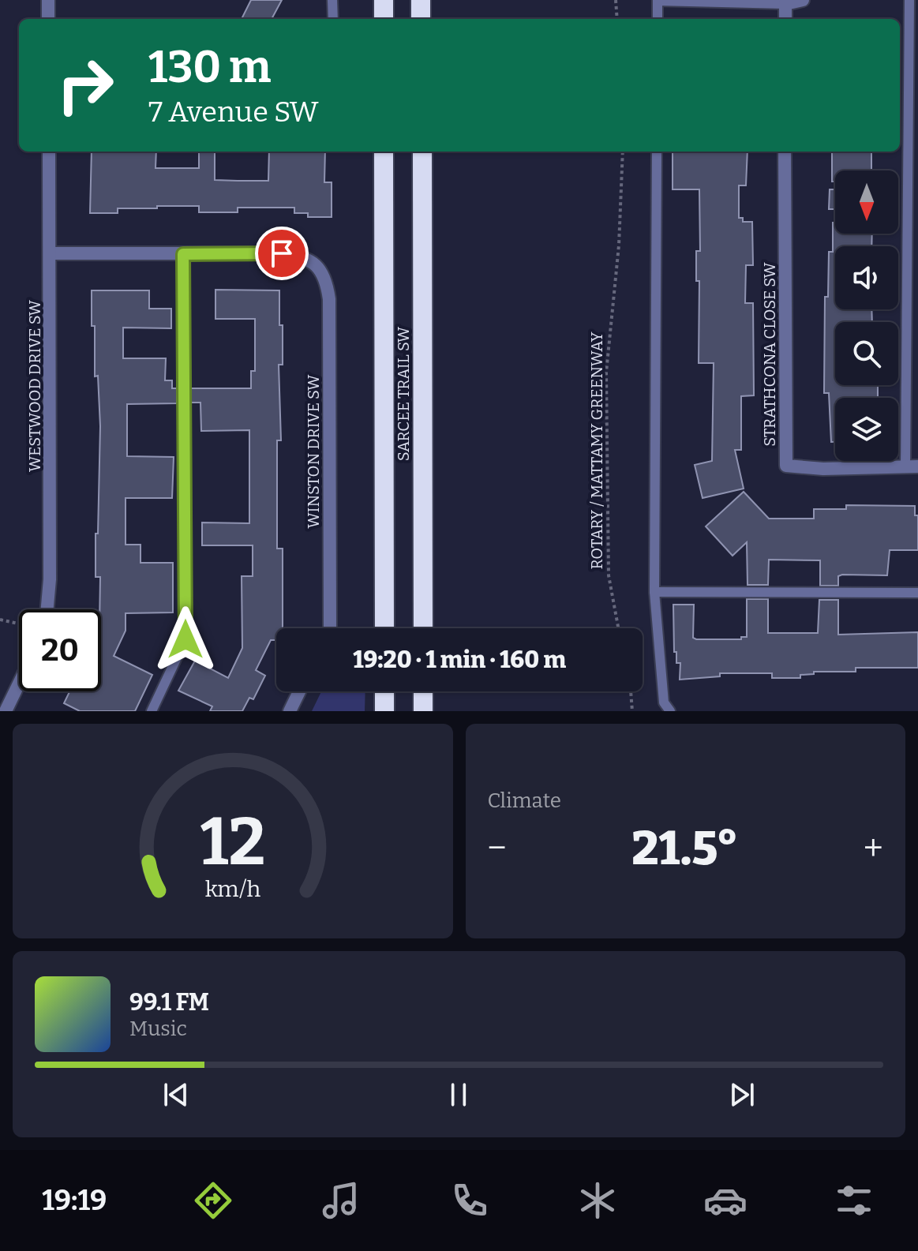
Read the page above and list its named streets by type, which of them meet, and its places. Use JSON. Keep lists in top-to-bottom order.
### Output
{
  "streets": {
    "highway": ["SARCEE TRAIL SW"],
    "street": ["STRATHCONA CLOSE SW", "WESTWOOD DRIVE SW", "WINSTON DRIVE SW"],
    "path": ["ROTARY / MATTAMY GREENWAY"]
  },
  "north": "bottom",
  "page": {
    "turn": ["130 m", "7 Avenue SW"],
    "limit": "20",
    "trip": "19:20 · 1 min · 160 m",
    "tile": "Climate",
    "heat": ["−", "21.5°", "+"],
    "song": ["99.1 FM", "Music"],
    "tabs": "19:19",
    "gauge": ["12", "km/h"]
  }
}
